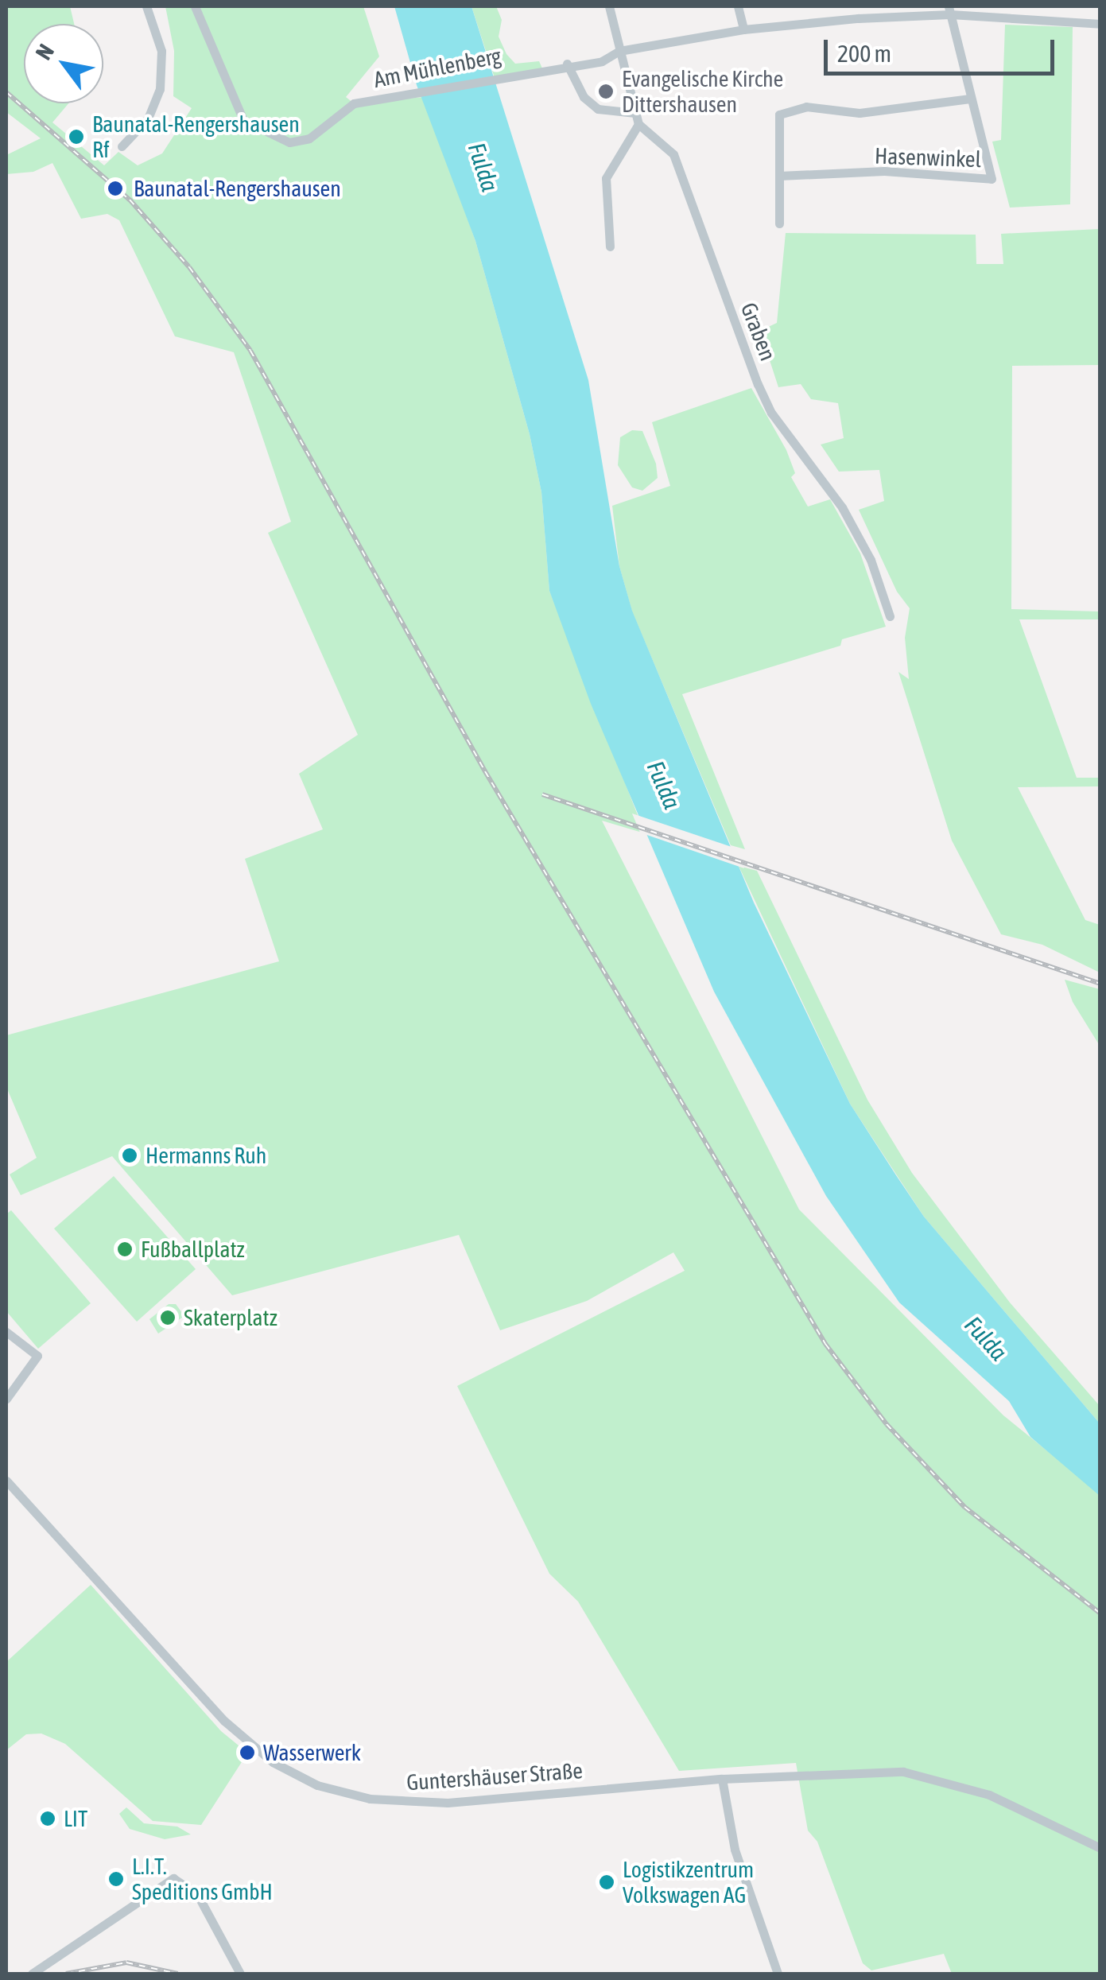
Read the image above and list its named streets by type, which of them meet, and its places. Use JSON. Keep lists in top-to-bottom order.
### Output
{
  "streets": {
    "street": [
      "Am Mühlenberg",
      "Hasenwinkel",
      "Graben",
      "Guntershäuser Straße"
    ]
  },
  "crossings": [
    ["Am Mühlenberg", "Hasenwinkel"]
  ],
  "water": ["Fulda"],
  "places": [
    "Evangelische Kirche Dittershausen",
    "Baunatal-Rengershausen Rf",
    "Baunatal-Rengershausen",
    "Hermanns Ruh",
    "Fußballplatz",
    "Skaterplatz",
    "Wasserwerk",
    "LIT",
    "L.I.T. Speditions GmbH",
    "Logistikzentrum Volkswagen AG"
  ],
  "scale_bar": "200 m",
  "north": "top left"
}
